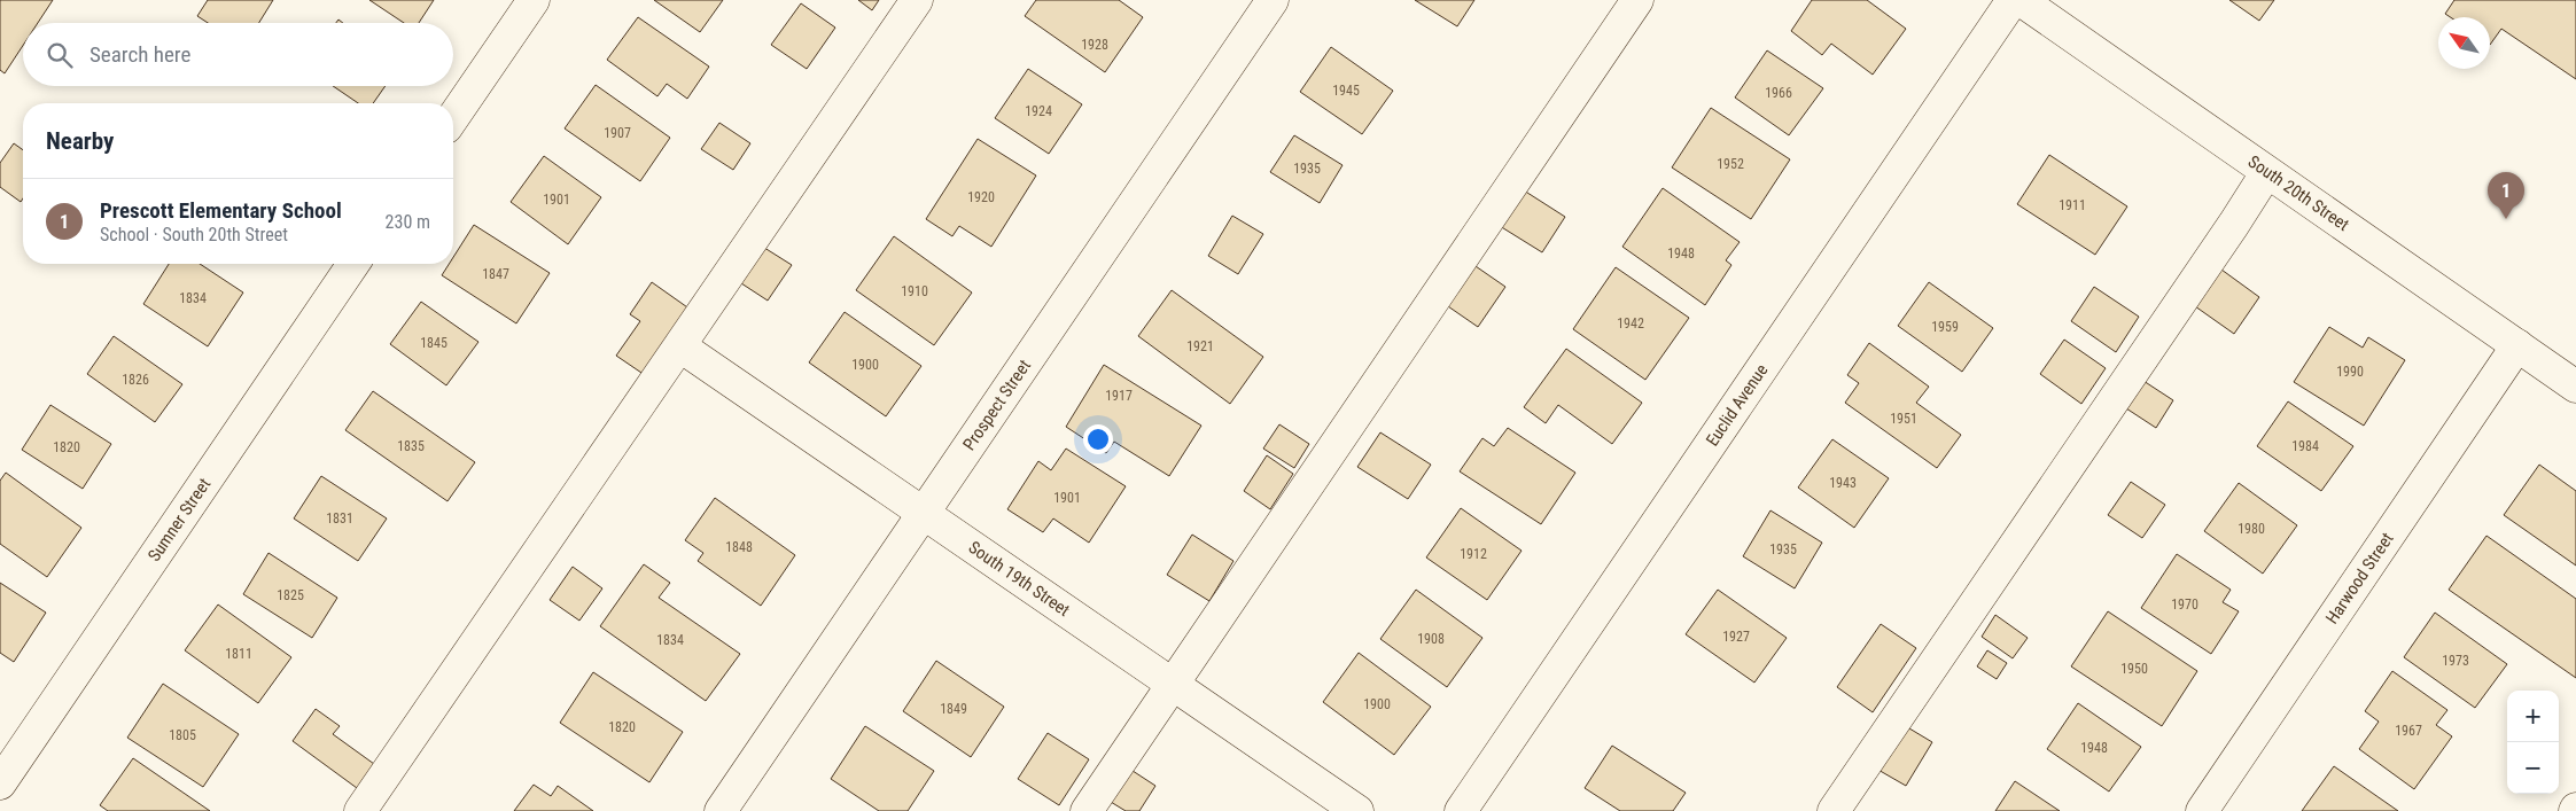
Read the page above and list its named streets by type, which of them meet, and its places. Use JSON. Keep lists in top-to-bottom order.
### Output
{
  "streets": {
    "street": [
      "South 20th Street",
      "Prospect Street",
      "Euclid Avenue",
      "Sumner Street",
      "Harwood Street",
      "South 19th Street"
    ]
  },
  "crossings": [
    ["South 20th Street", "Harwood Street"],
    ["Prospect Street", "South 19th Street"]
  ],
  "house_numbers": [
    "1928",
    "1945",
    "1966",
    "1924",
    "1907",
    "1952",
    "1935",
    "1920",
    "1901",
    "1911",
    "1948",
    "1847",
    "1910",
    "1834",
    "1942",
    "1959",
    "1845",
    "1921",
    "1900",
    "1990",
    "1826",
    "1917",
    "1951",
    "1835",
    "1984",
    "1820",
    "1943",
    "1901",
    "1831",
    "1980",
    "1848",
    "1935",
    "1912",
    "1825",
    "1970",
    "1927",
    "1908",
    "1834",
    "1811",
    "1973",
    "1950",
    "1900",
    "1849",
    "1820",
    "1967",
    "1805",
    "1948"
  ],
  "north": "top left",
  "page": {
    "search": "Search here",
    "heading": "Nearby",
    "pins": "1",
    "list": [
      {
        "mark": "1",
        "name": "Prescott Elementary School",
        "note": "School · South 20th Street",
        "value": "230 m"
      }
    ],
    "map_buttons": ["+", "−"]
  }
}
